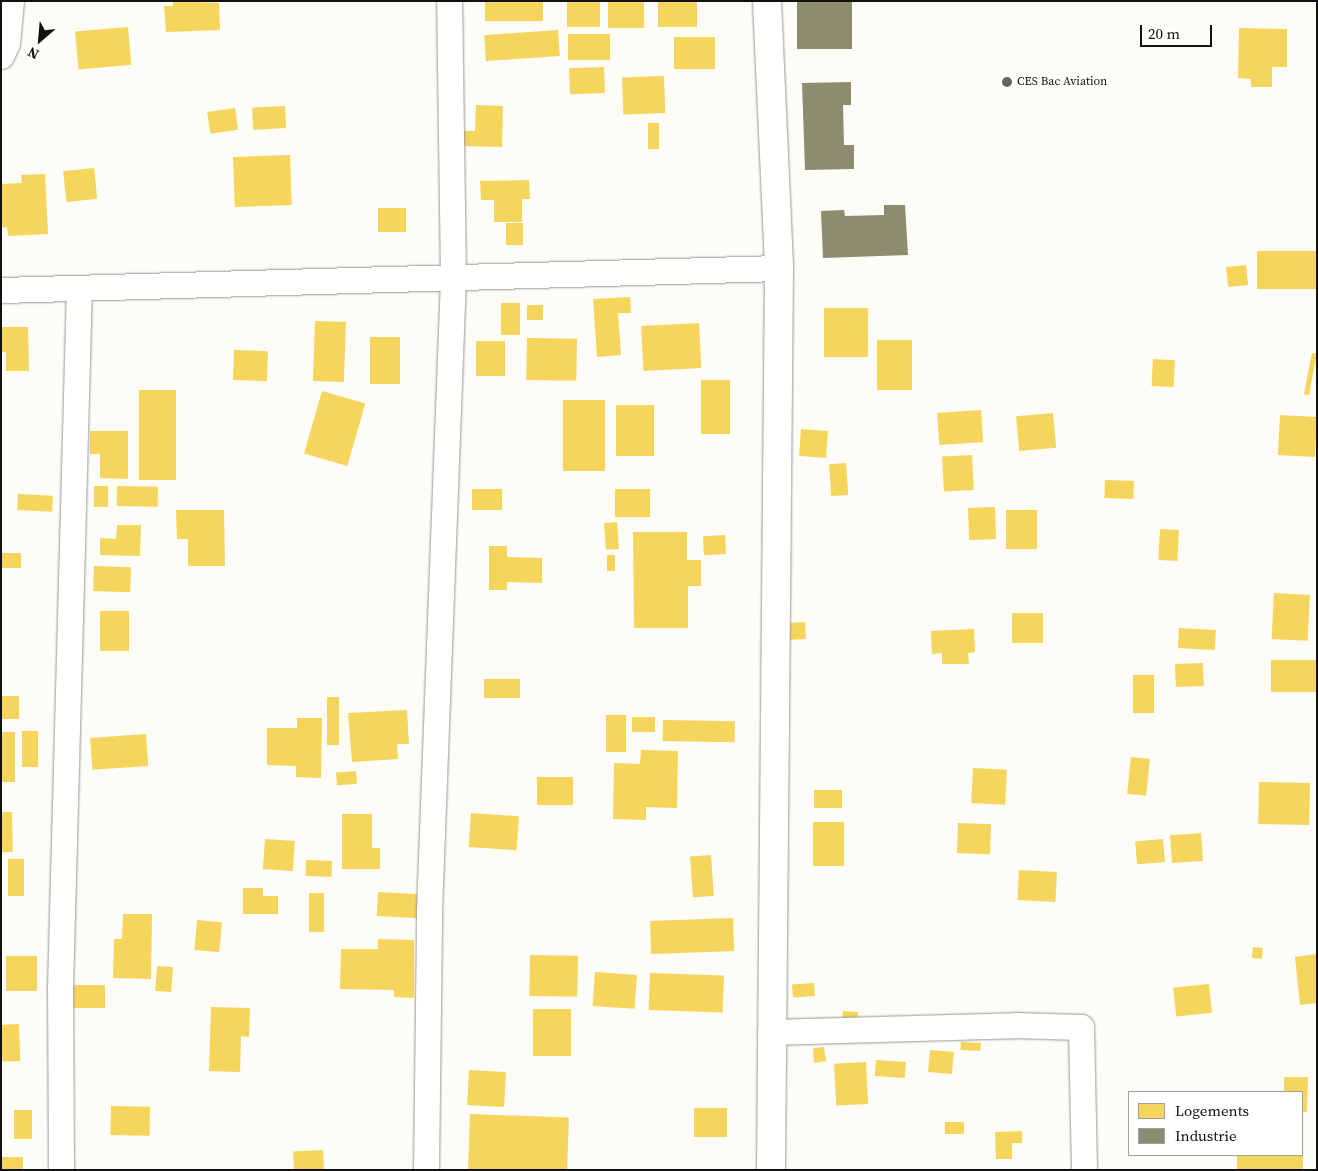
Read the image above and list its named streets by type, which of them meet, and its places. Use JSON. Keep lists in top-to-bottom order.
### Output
{
  "places": ["CES Bac Aviation"],
  "legend": ["Logements", "Industrie"],
  "scale_bar": "20 m",
  "north": "bottom left"
}
